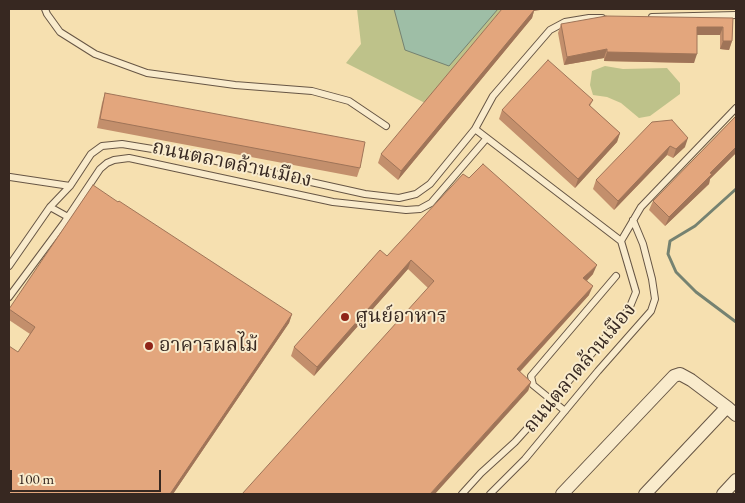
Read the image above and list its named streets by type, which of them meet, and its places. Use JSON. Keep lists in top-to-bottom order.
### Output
{
  "streets": {
    "lane": ["ถนนตลาดล้านเมือง"]
  },
  "places": ["ศูนย์อาหาร", "อาคารผลไม้"],
  "scale_bar": "100 m"
}
